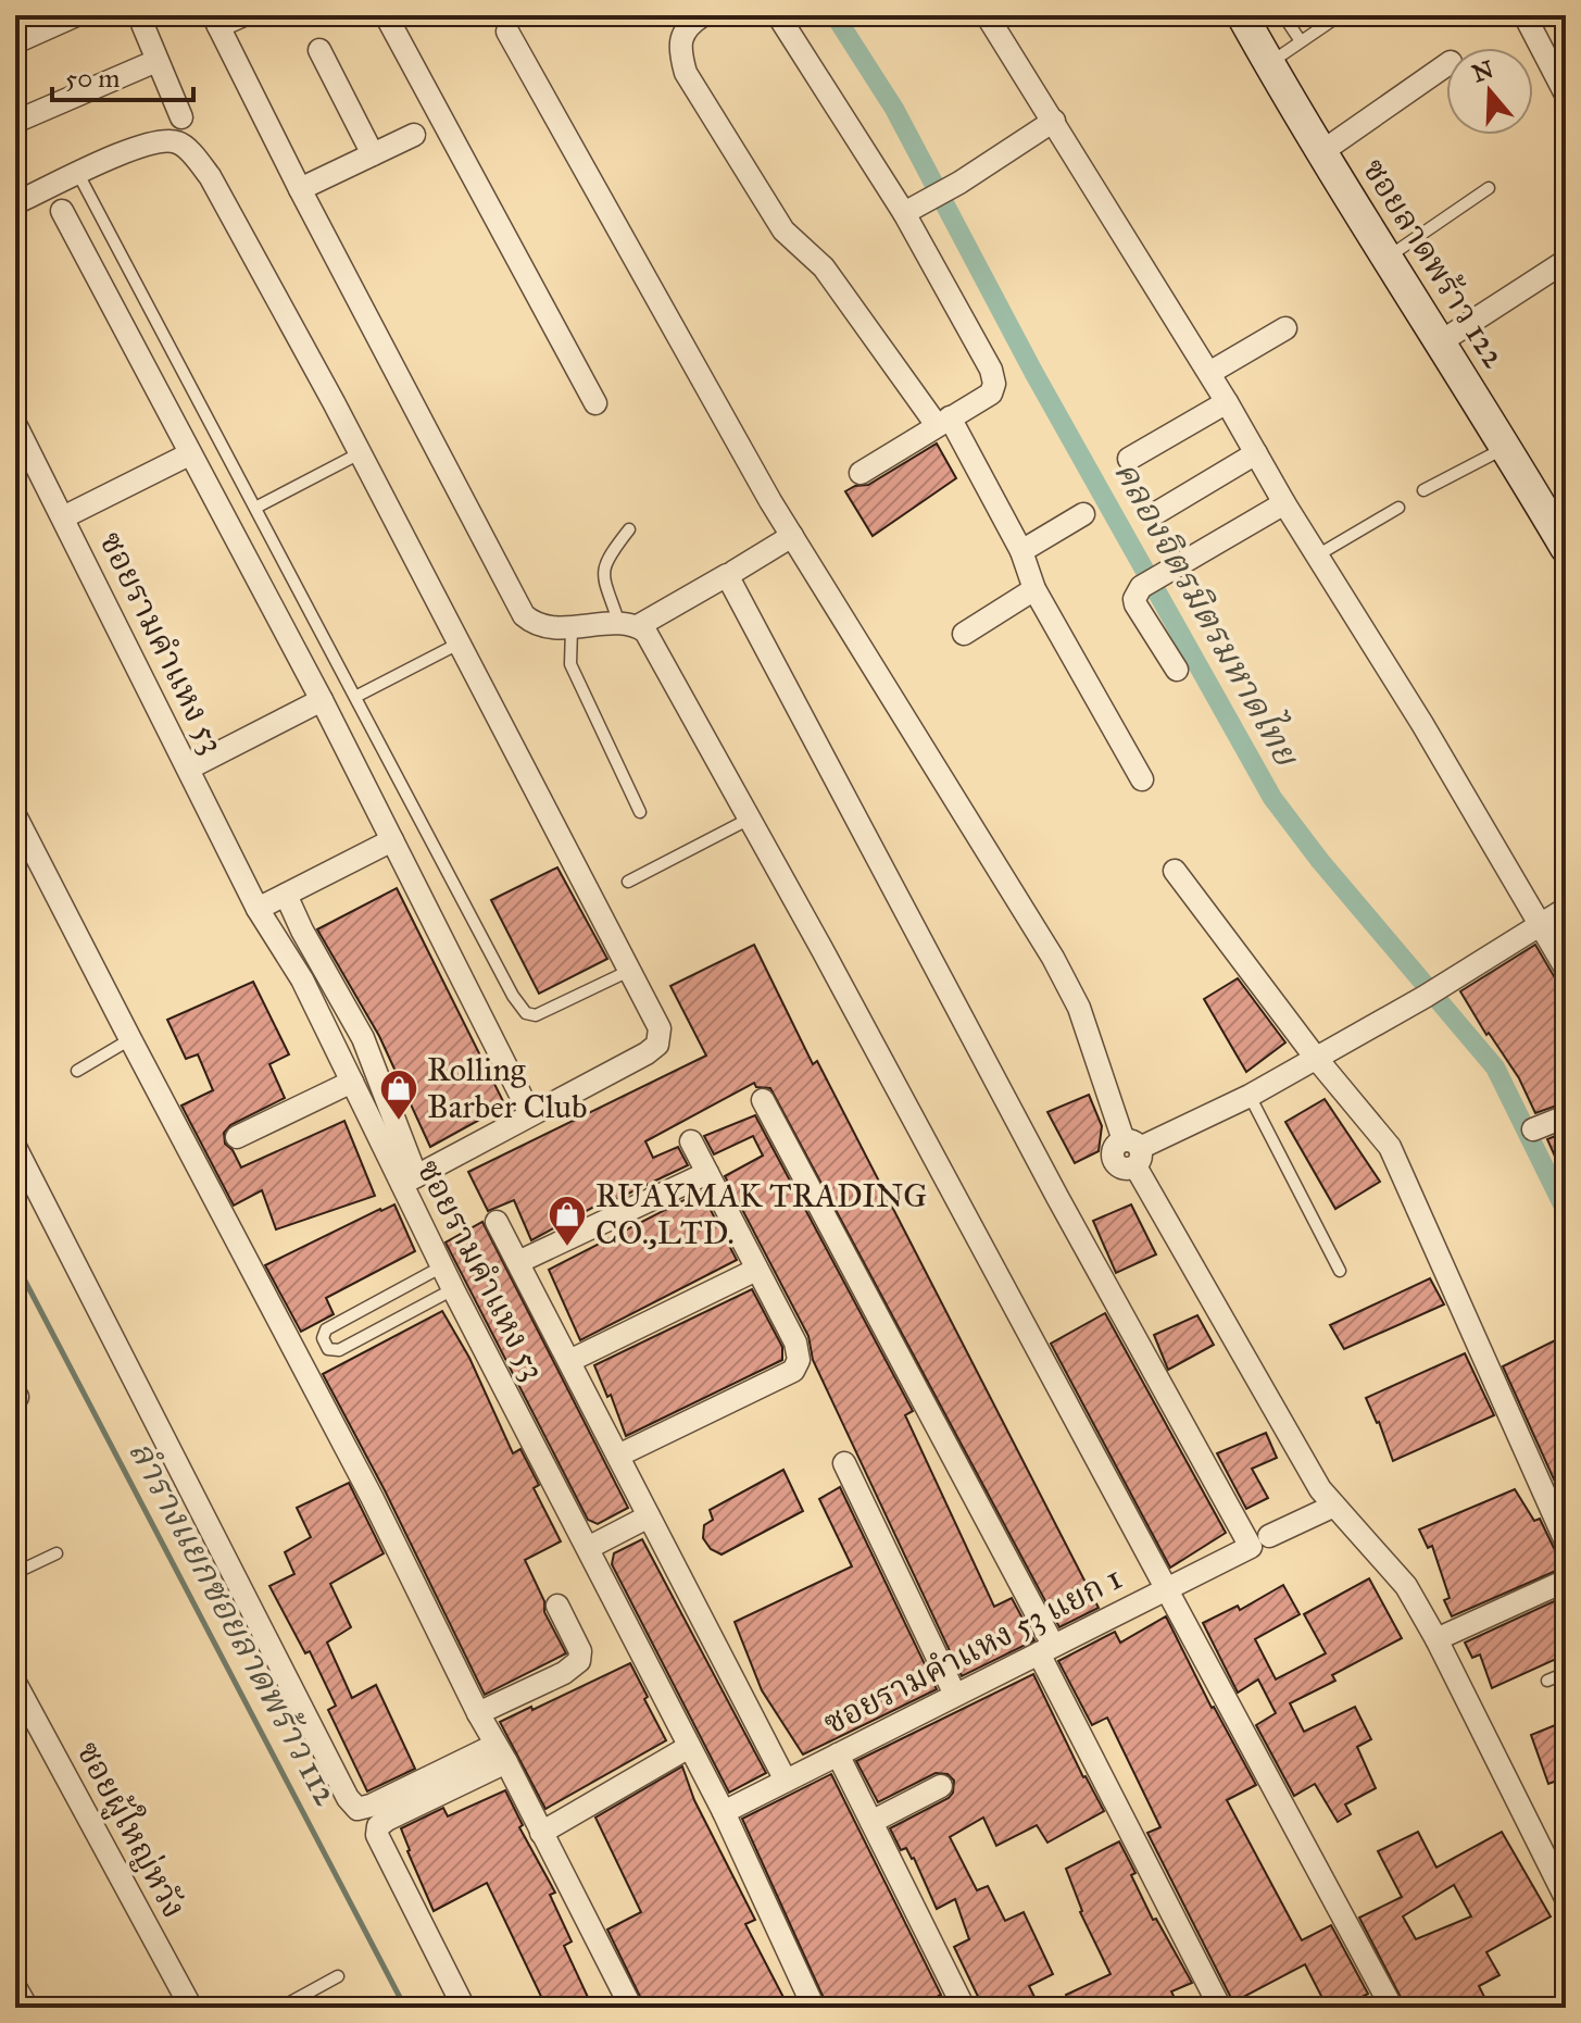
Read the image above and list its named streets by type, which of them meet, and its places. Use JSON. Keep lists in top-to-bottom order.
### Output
{
  "streets": {
    "street": [
      "ซอยลาดพร้าว 122",
      "ซอยรามคำแหง 53",
      "ซอยรามคำแหง 53 แยก 1",
      "ซอยผู้ใหญ่หวัง"
    ]
  },
  "crossings": [
    ["ซอยรามคำแหง 53", "ซอยรามคำแหง 53 แยก 1"]
  ],
  "water": ["คลองจิตรมิตรมหาดไทย", "ลำรางแยกซอยลาดพร้าว 112"],
  "places": {
    "shop": ["Rolling Barber Club", "RUAYMAK TRADING CO.,LTD."]
  },
  "scale_bar": "50 m",
  "north": "top"
}
